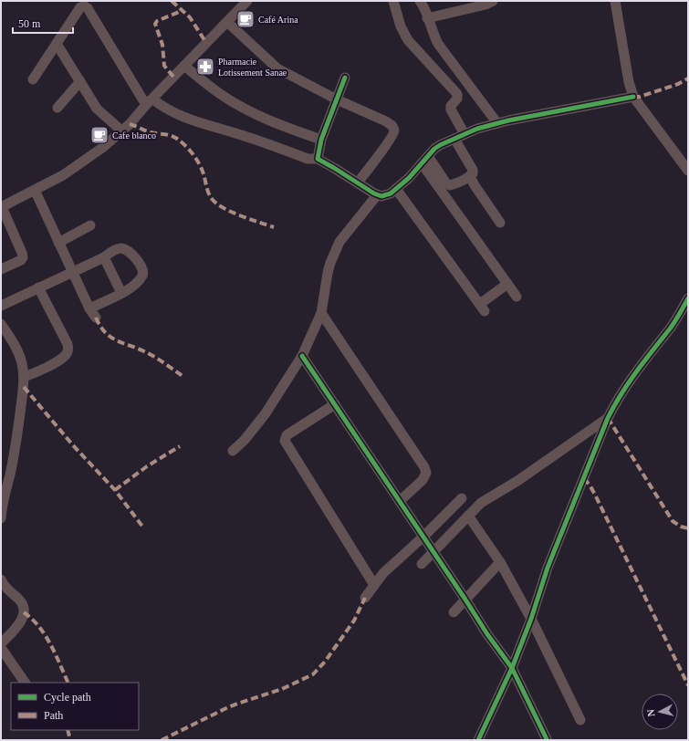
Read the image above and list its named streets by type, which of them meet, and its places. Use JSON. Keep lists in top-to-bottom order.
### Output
{
  "places": {
    "cafe": ["Café Arina", "Cafe blanco"],
    "pharmacy": ["Pharmacie Lotissement Sanae"]
  },
  "legend": ["Cycle path", "Path"],
  "scale_bar": "50 m",
  "north": "left"
}
